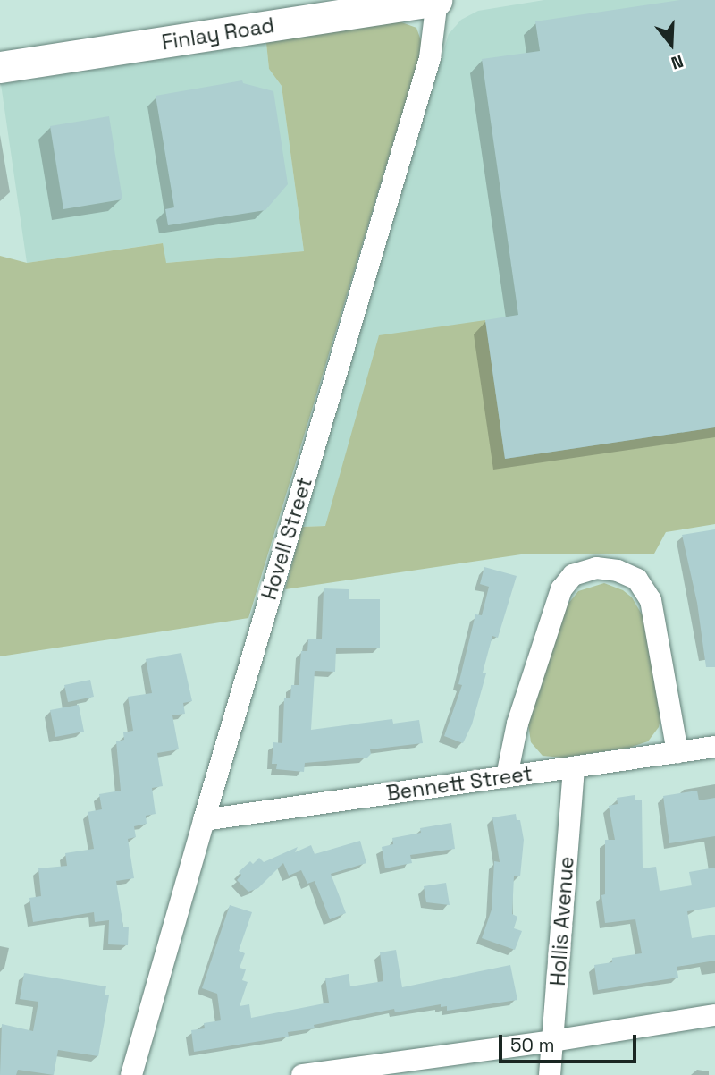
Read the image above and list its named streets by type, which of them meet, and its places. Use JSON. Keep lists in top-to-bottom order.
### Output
{
  "streets": {
    "street": [
      "Finlay Road",
      "Hovell Street",
      "Bennett Street",
      "Hollis Avenue"
    ]
  },
  "crossings": [
    ["Finlay Road", "Hovell Street"],
    ["Hovell Street", "Bennett Street"],
    ["Bennett Street", "Hollis Avenue"]
  ],
  "scale_bar": "50 m",
  "north": "bottom"
}
